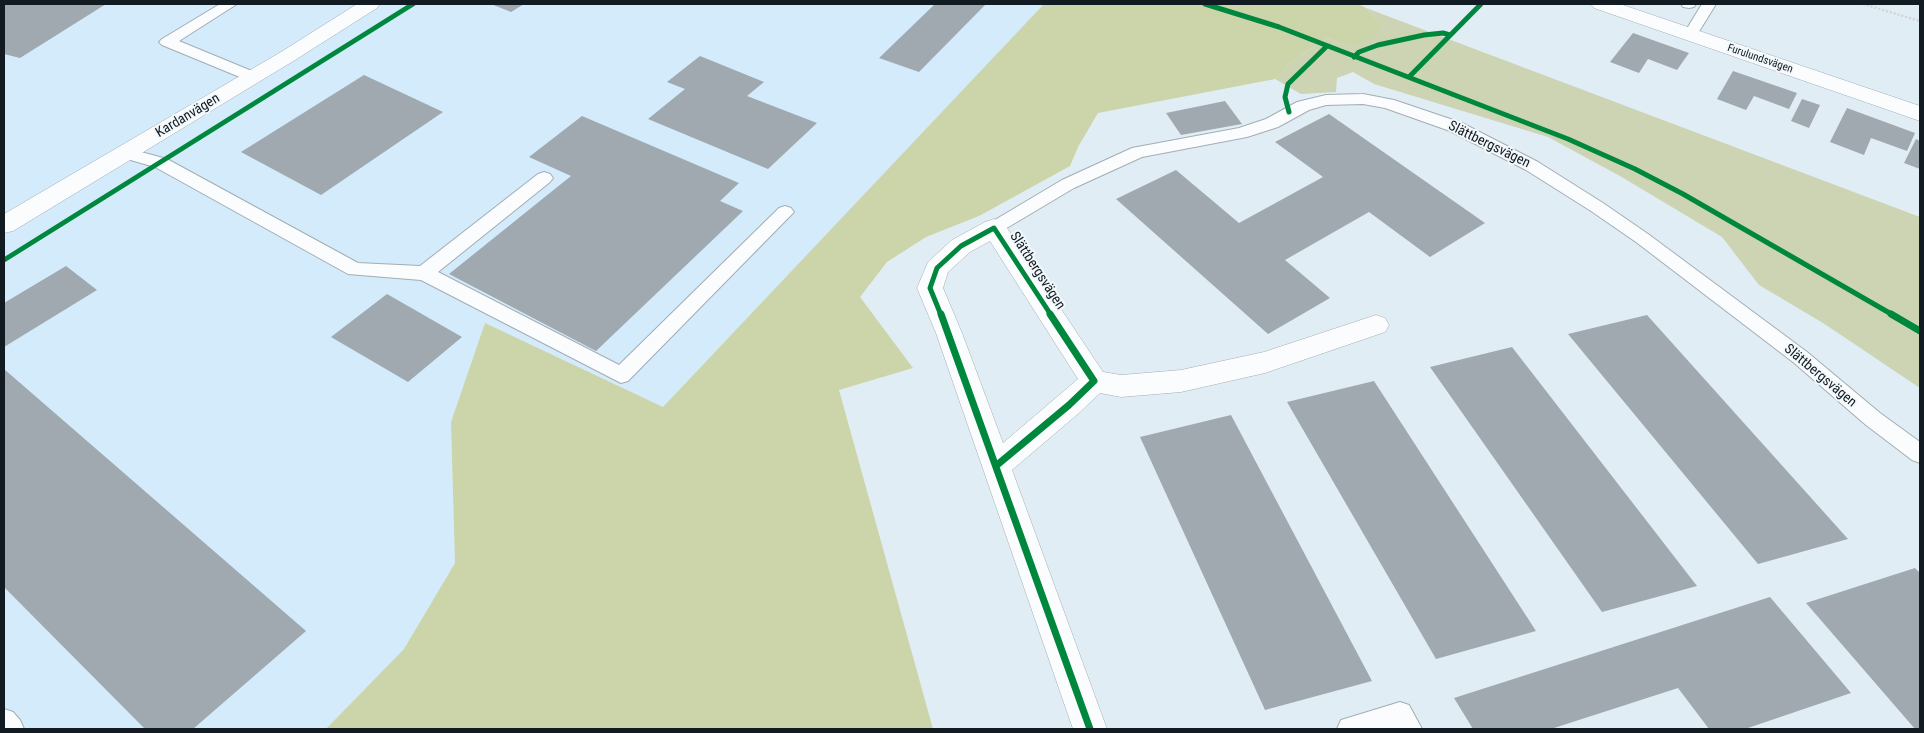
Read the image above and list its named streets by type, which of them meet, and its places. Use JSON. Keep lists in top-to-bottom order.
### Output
{
  "streets": {
    "street": ["Furulundsvägen", "Kardanvägen", "Slättbergsvägen"]
  }
}
